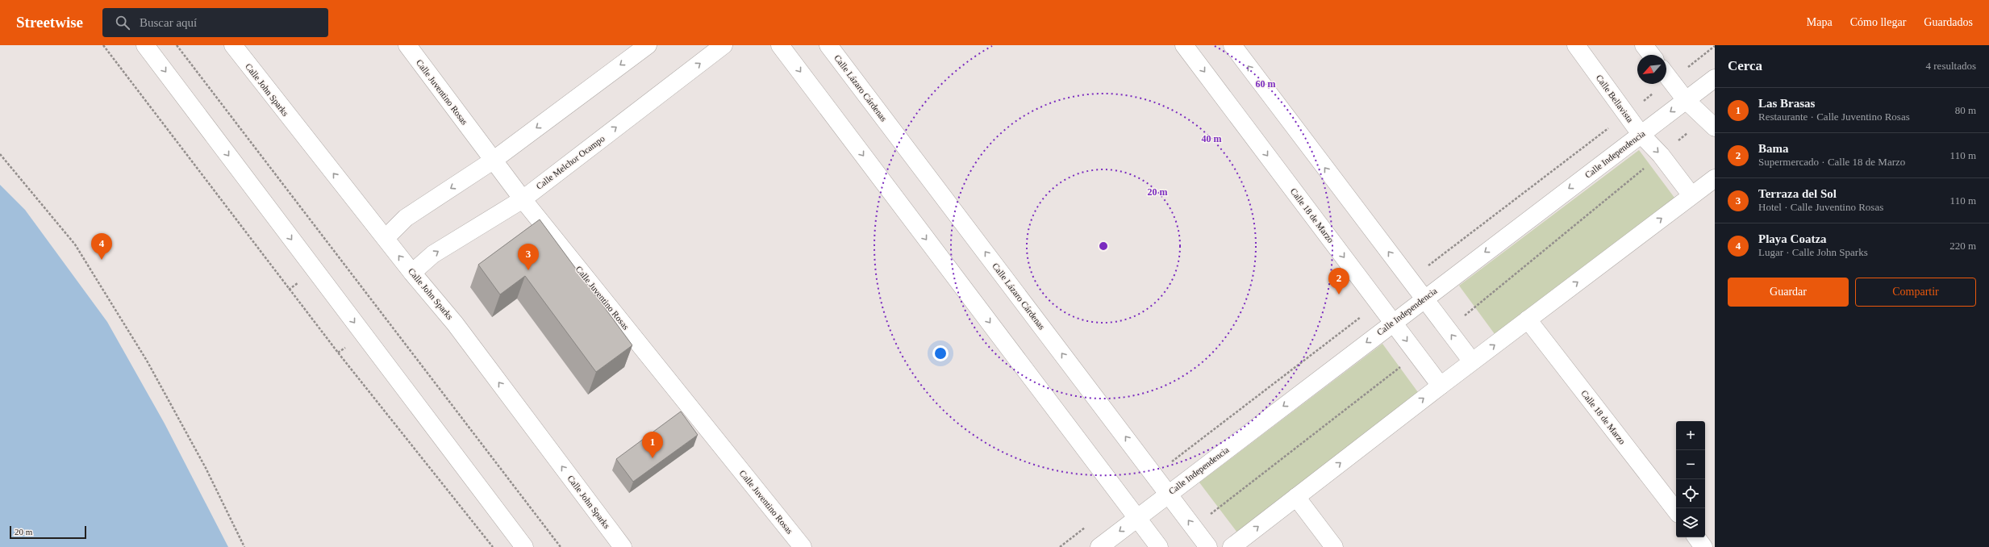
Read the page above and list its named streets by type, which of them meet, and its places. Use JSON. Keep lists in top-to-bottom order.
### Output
{
  "streets": {
    "street": [
      "Calle Lázaro Cárdenas",
      "Calle John Sparks",
      "Calle Juventino Rosas",
      "Calle Bellavista",
      "Calle Independencia",
      "Calle Melchor Ocampo",
      "Calle 18 de Marzo"
    ]
  },
  "crossings": [
    ["Calle Lázaro Cárdenas", "Calle Independencia"],
    ["Calle John Sparks", "Calle Melchor Ocampo"],
    ["Calle Juventino Rosas", "Calle Melchor Ocampo"],
    ["Calle Bellavista", "Calle Independencia"],
    ["Calle Independencia", "Calle 18 de Marzo"]
  ],
  "scale_bar": "20 m",
  "north": "bottom left",
  "page": {
    "header": "Streetwise",
    "search": "Buscar aquí",
    "nav": ["Mapa", "Cómo llegar", "Guardados"],
    "heading": ["Cerca", "4 resultados"],
    "list": [
      {
        "mark": "1",
        "name": "Las Brasas",
        "note": "Restaurante · Calle Juventino Rosas",
        "value": "80 m"
      },
      {
        "mark": "2",
        "name": "Bama",
        "note": "Supermercado · Calle 18 de Marzo",
        "value": "110 m"
      },
      {
        "mark": "3",
        "name": "Terraza del Sol",
        "note": "Hotel · Calle Juventino Rosas",
        "value": "110 m"
      },
      {
        "mark": "4",
        "name": "Playa Coatza",
        "note": "Lugar · Calle John Sparks",
        "value": "220 m"
      }
    ],
    "pins": [
      "4",
      "3",
      "2",
      "1"
    ],
    "buttons": ["Guardar", "Compartir"],
    "map_buttons": ["+", "−"],
    "scale": "20 m"
  },
  "rings": ["60 m", "40 m", "20 m"]
}
